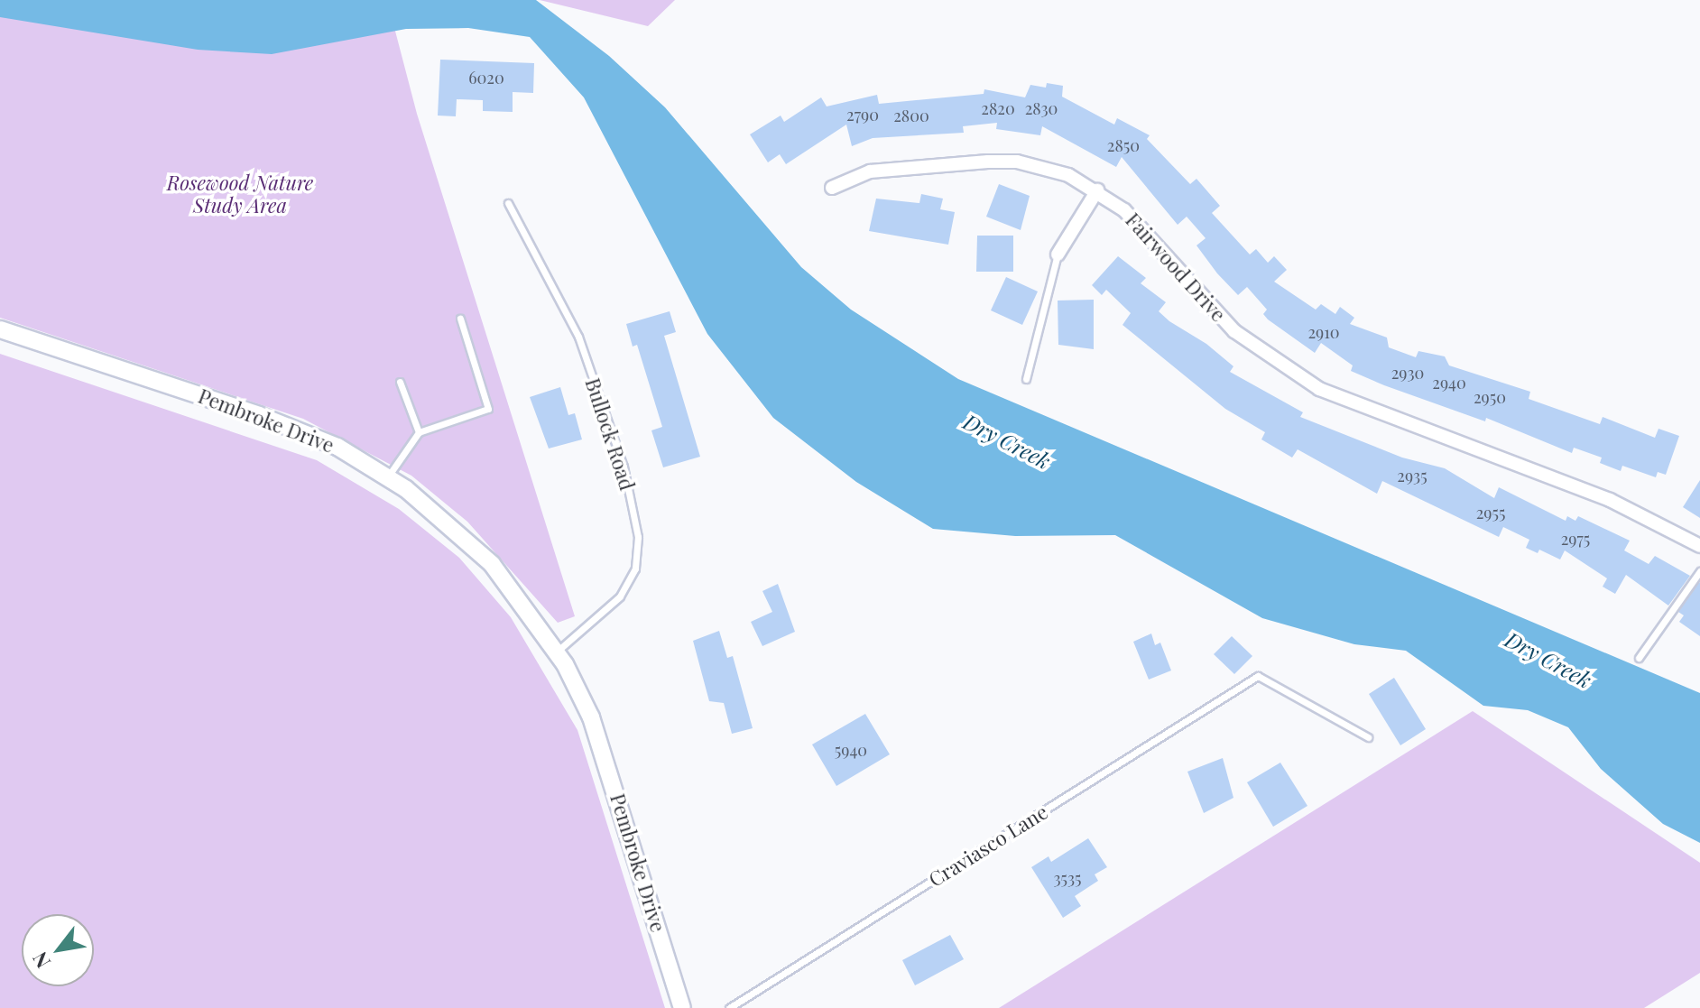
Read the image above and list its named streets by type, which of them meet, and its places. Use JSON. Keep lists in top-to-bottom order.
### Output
{
  "streets": {
    "street": ["Fairwood Drive", "Pembroke Drive"],
    "lane": ["Bullock Road", "Craviasco Lane"]
  },
  "crossings": [
    ["Pembroke Drive", "Bullock Road"]
  ],
  "water": ["Dry Creek"],
  "parks": ["Rosewood Nature Study Area"],
  "house_numbers": [
    "6020",
    "2820",
    "2830",
    "2790",
    "2800",
    "2850",
    "2910",
    "2930",
    "2940",
    "2950",
    "2935",
    "2955",
    "2975",
    "5940",
    "3535"
  ],
  "north": "bottom left"
}
